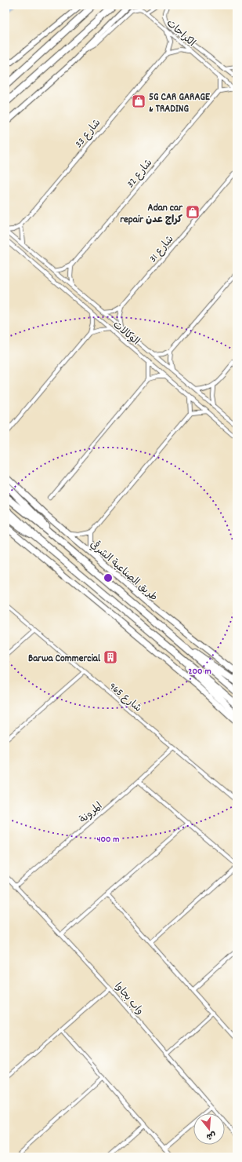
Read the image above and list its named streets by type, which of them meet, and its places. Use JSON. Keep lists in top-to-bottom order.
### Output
{
  "streets": {
    "highway": ["طريق الصناعية الشرقي"],
    "street": [
      "الكراجات",
      "شارع 33",
      "شارع 32",
      "شارع 31",
      "الوكالات",
      "شارع 965",
      "المرونة",
      "واب بجاوا"
    ]
  },
  "crossings": [
    ["شارع 965", "المرونة"],
    ["المرونة", "واب بجاوا"]
  ],
  "places": {
    "shop": ["5G CAR GARAGE & TRADING", "Adan car repair كراج عدن"],
    "building": ["Barwa Commercial"]
  },
  "north": "bottom",
  "rings": ["200 m", "400 m"]
}
